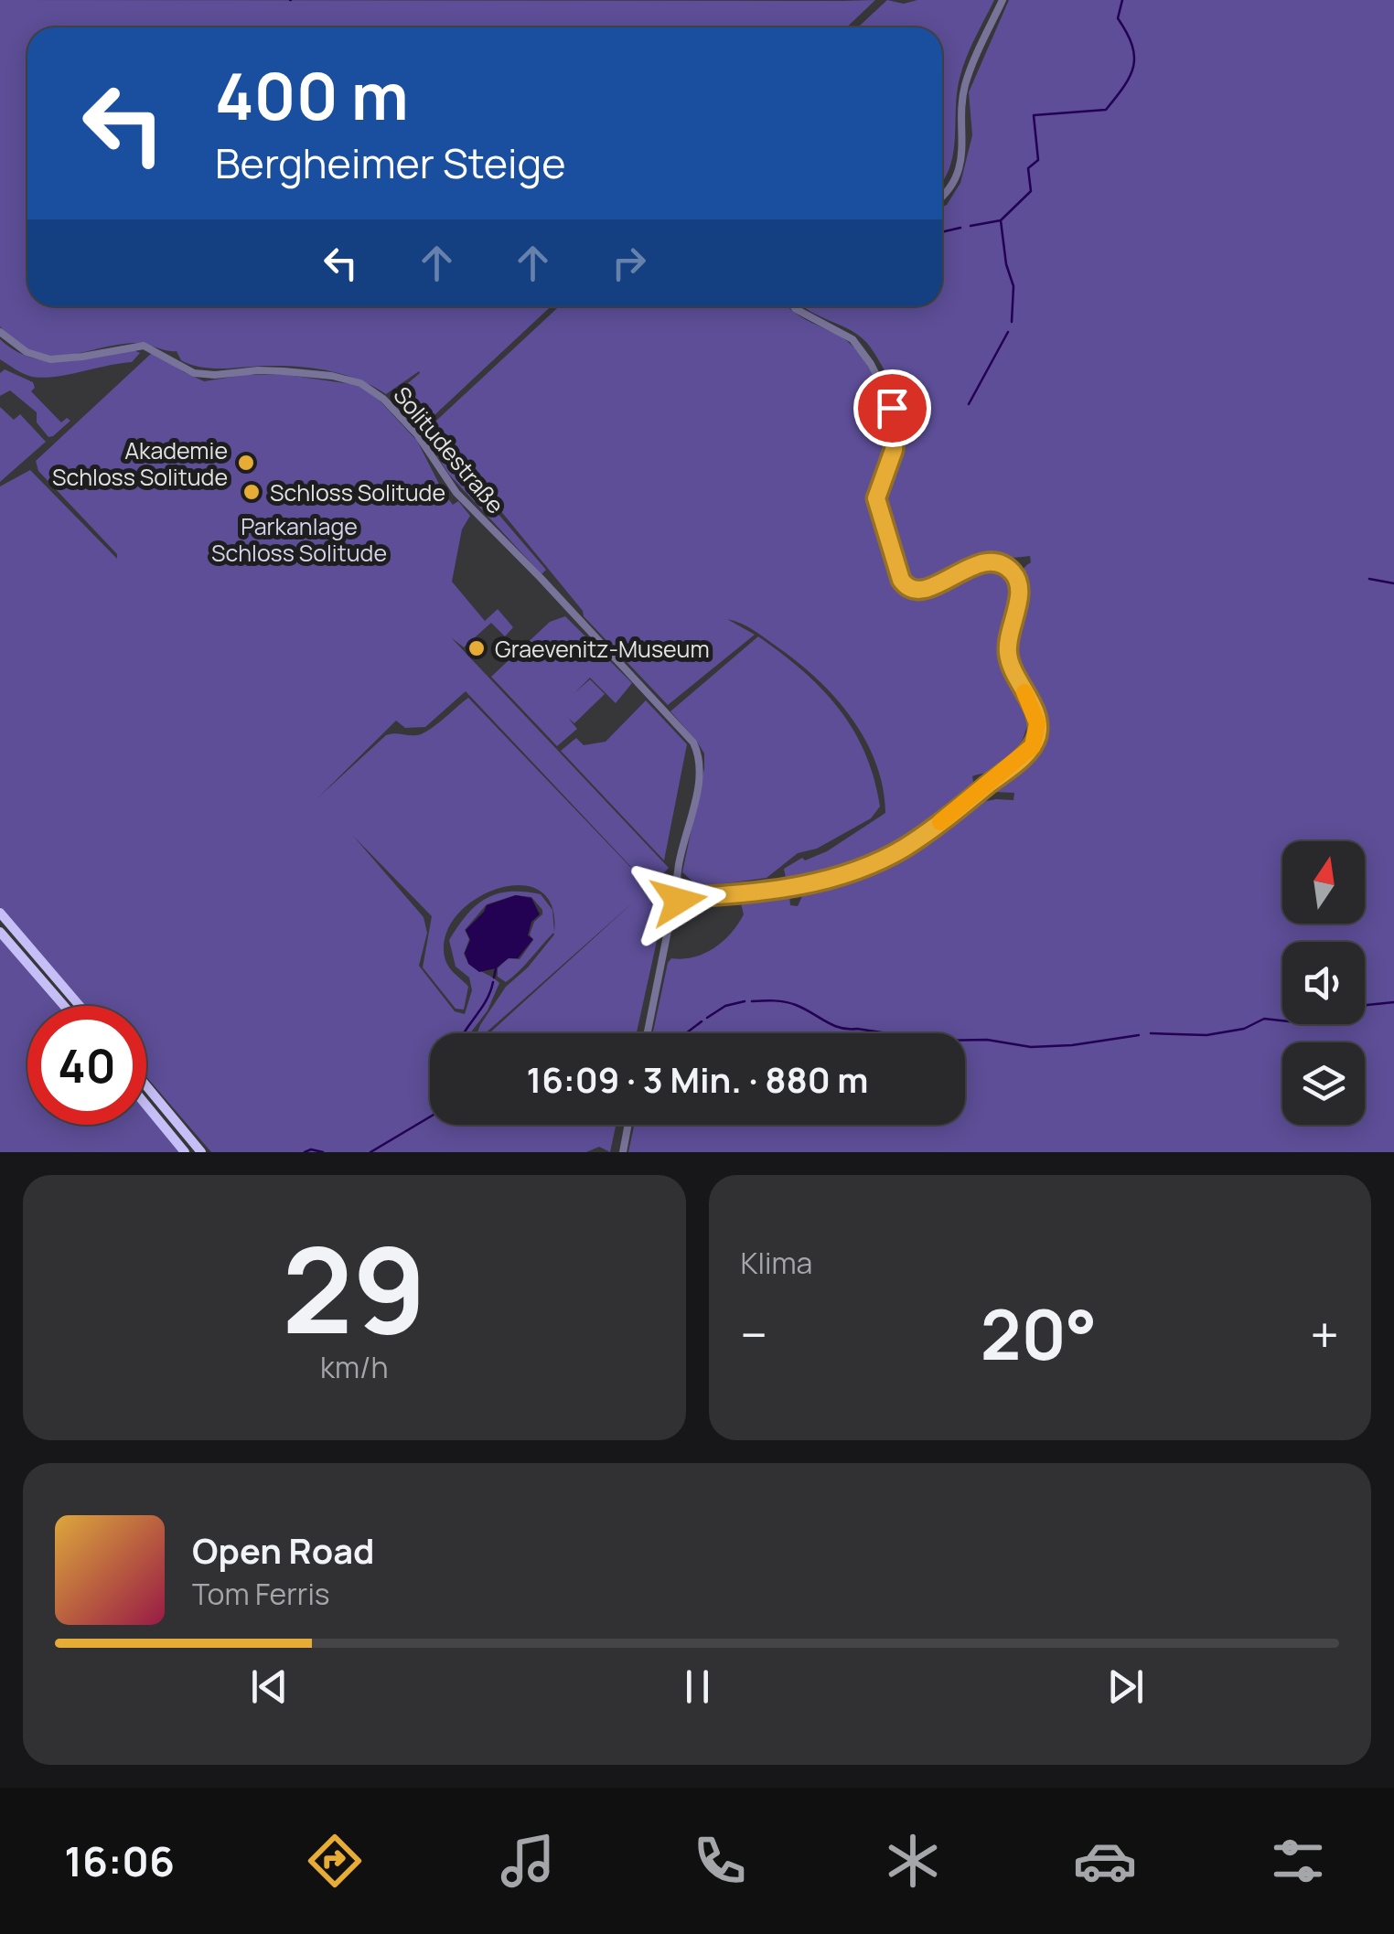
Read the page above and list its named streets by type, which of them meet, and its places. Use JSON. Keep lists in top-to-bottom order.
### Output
{
  "streets": {
    "street": ["Solitudestraße"]
  },
  "parks": ["Parkanlage Schloss Solitude"],
  "places": ["Akademie Schloss Solitude", "Schloss Solitude", "Graevenitz-Museum"],
  "north": "top",
  "page": {
    "turn": ["400 m", "Bergheimer Steige"],
    "limit": "40",
    "trip": "16:09 · 3 Min. · 880 m",
    "tile": [
      ["29", "km/h"],
      "Klima"
    ],
    "heat": ["−", "20°", "+"],
    "song": ["Open Road", "Tom Ferris"],
    "tabs": "16:06"
  }
}
